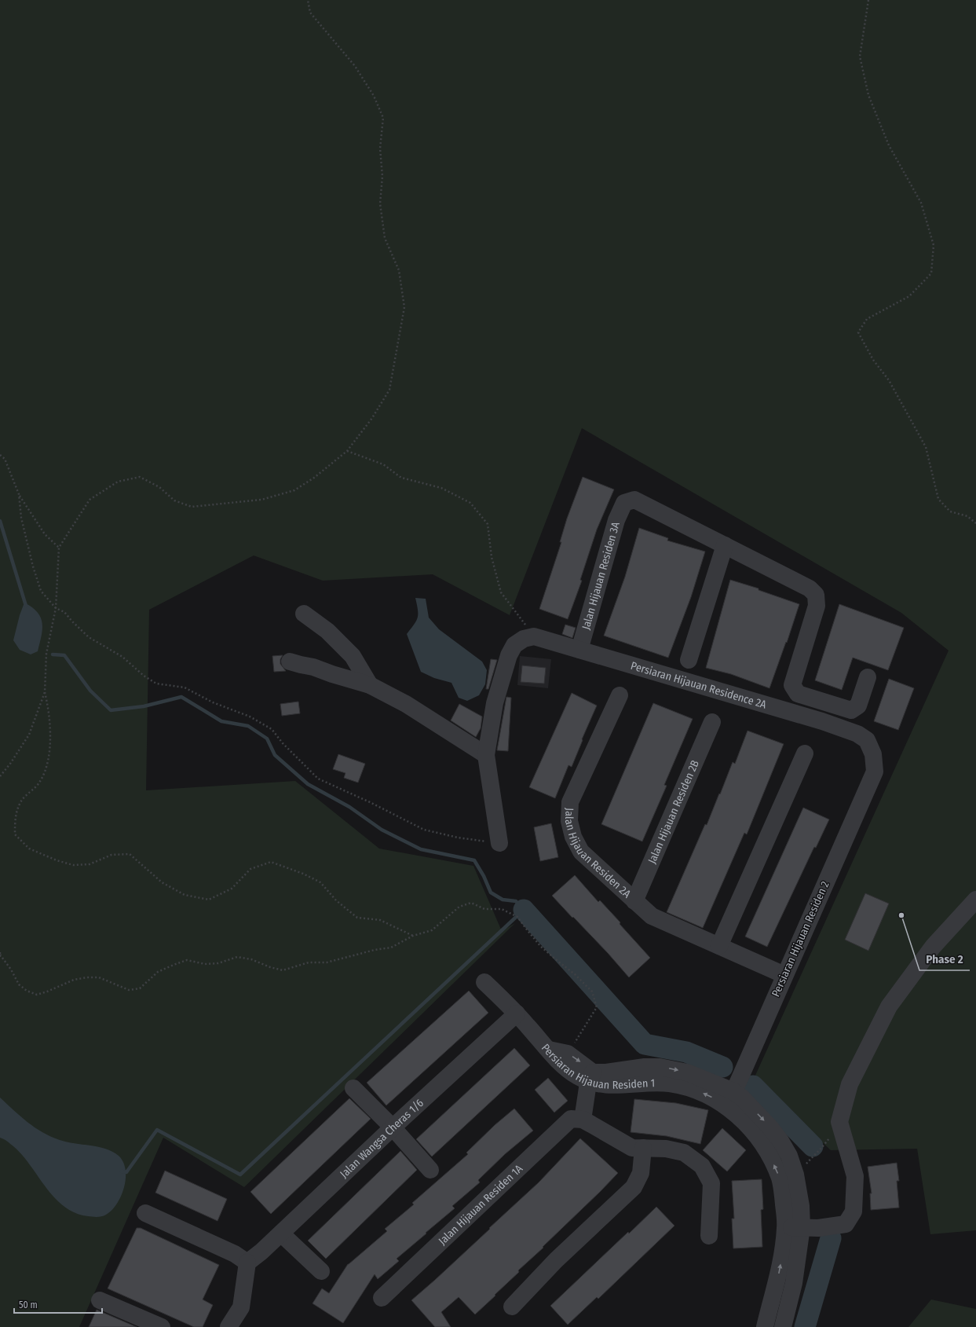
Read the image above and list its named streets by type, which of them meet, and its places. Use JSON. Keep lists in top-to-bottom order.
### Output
{
  "streets": {
    "street": [
      "Jalan Hijauan Residen 3A",
      "Persiaran Hijauan Residence 2A",
      "Jalan Hijauan Residen 2B",
      "Jalan Hijauan Residen 2A",
      "Persiaran Hijauan Residen 2",
      "Persiaran Hijauan Residen 1",
      "Jalan Wangsa Cheras 1/6",
      "Jalan Hijauan Residen 1A"
    ]
  },
  "crossings": [
    ["Jalan Hijauan Residen 3A", "Persiaran Hijauan Residence 2A"],
    ["Persiaran Hijauan Residence 2A", "Persiaran Hijauan Residen 2"],
    ["Jalan Hijauan Residen 2B", "Jalan Hijauan Residen 2A"],
    ["Jalan Hijauan Residen 2A", "Persiaran Hijauan Residen 2"],
    ["Persiaran Hijauan Residen 2", "Persiaran Hijauan Residen 1"]
  ],
  "places": ["Phase 2"],
  "scale_bar": "50 m"
}
